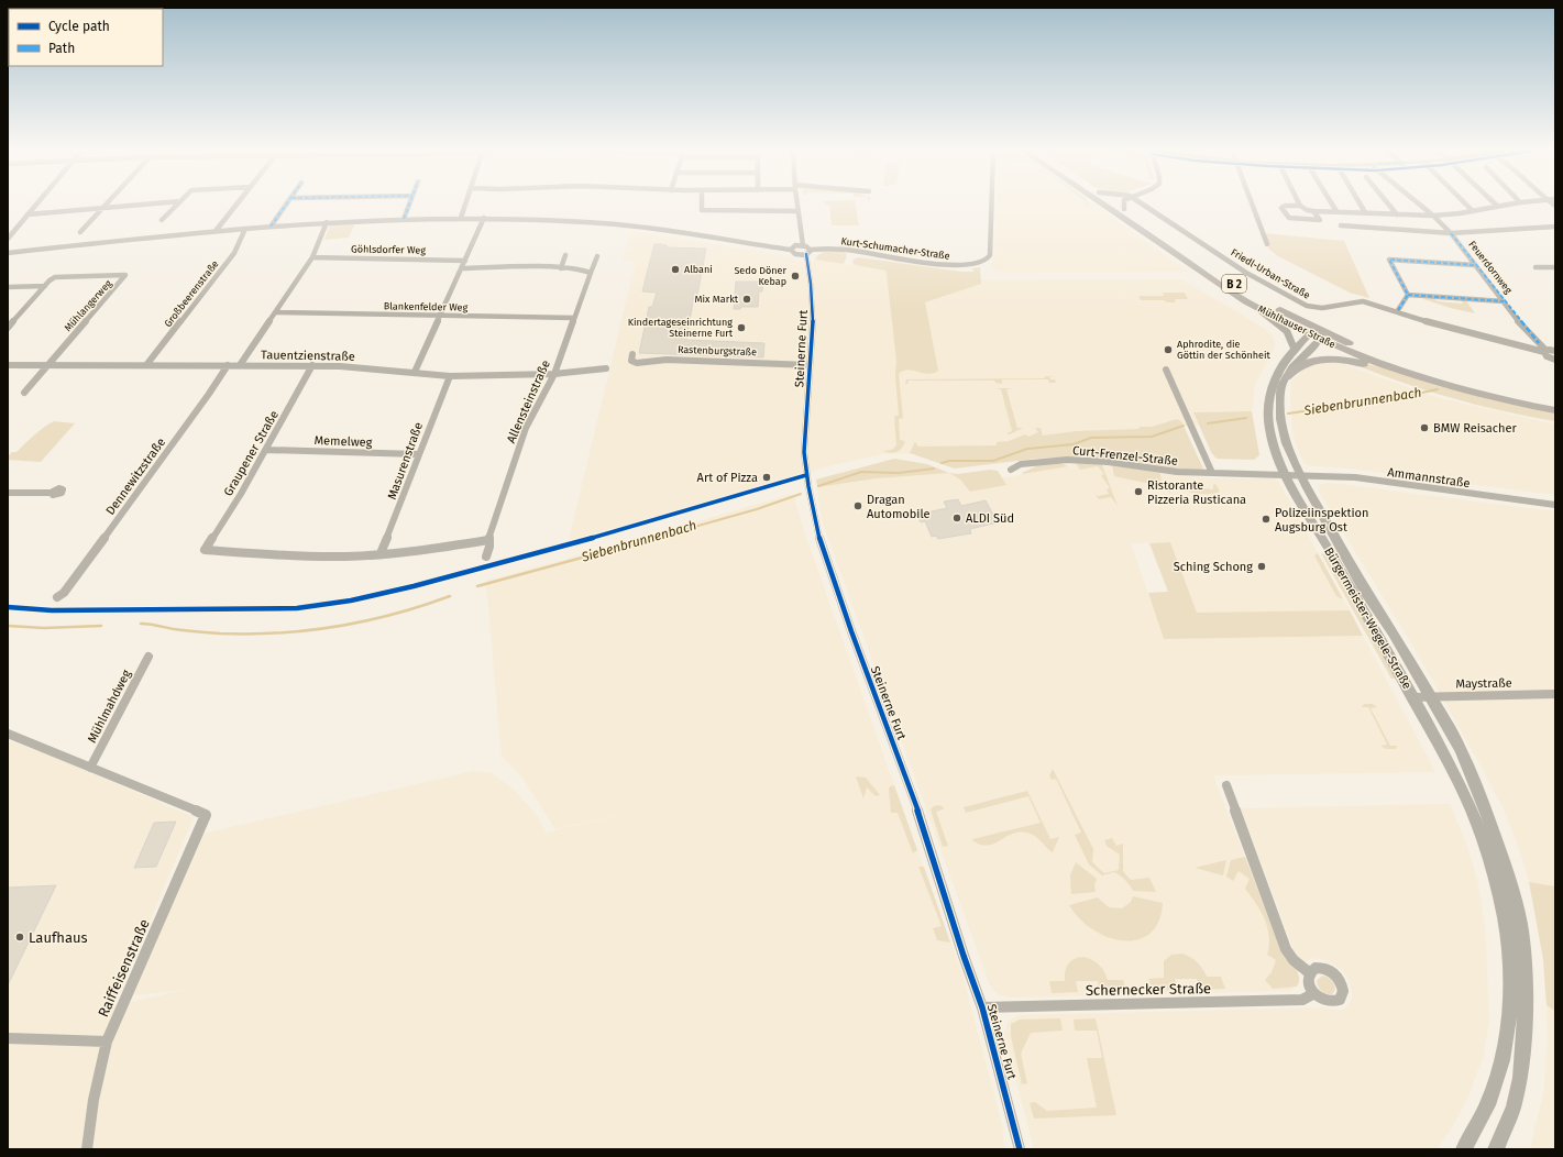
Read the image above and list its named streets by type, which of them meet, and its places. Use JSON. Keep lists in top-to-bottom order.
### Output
{
  "streets": {
    "main road": ["B 2", "Mühlhauser Straße", "Bürgermeister-Wegele-Straße"],
    "street": [
      "Kurt-Schumacher-Straße",
      "Göhlsdorfer Weg",
      "Feuerdornweg",
      "Friedl-Urban-Straße",
      "Großbeerenstraße",
      "Mühlangerweg",
      "Blankenfelder Weg",
      "Steinerne Furt",
      "Rastenburgstraße",
      "Tauentzienstraße",
      "Allensteinstraße",
      "Memelweg",
      "Graupener Straße",
      "Curt-Frenzel-Straße",
      "Masurenstraße",
      "Dennewitzstraße",
      "Ammannstraße",
      "Maystraße",
      "Mühlmahdweg",
      "Raiffeisenstraße",
      "Schernecker Straße"
    ]
  },
  "crossings": [
    ["Kurt-Schumacher-Straße", "Steinerne Furt"],
    ["Feuerdornweg", "Friedl-Urban-Straße"],
    ["Großbeerenstraße", "Tauentzienstraße"],
    ["Mühlangerweg", "Tauentzienstraße"],
    ["Blankenfelder Weg", "Allensteinstraße"],
    ["Mühlhauser Straße", "Bürgermeister-Wegele-Straße"],
    ["Steinerne Furt", "Rastenburgstraße"],
    ["Steinerne Furt", "Schernecker Straße"],
    ["Tauentzienstraße", "Allensteinstraße"],
    ["Tauentzienstraße", "Graupener Straße"],
    ["Tauentzienstraße", "Masurenstraße"],
    ["Tauentzienstraße", "Dennewitzstraße"],
    ["Memelweg", "Graupener Straße"],
    ["Memelweg", "Masurenstraße"],
    ["Graupener Straße", "Masurenstraße"],
    ["Curt-Frenzel-Straße", "Ammannstraße"],
    ["Curt-Frenzel-Straße", "Bürgermeister-Wegele-Straße"],
    ["Ammannstraße", "Bürgermeister-Wegele-Straße"],
    ["Bürgermeister-Wegele-Straße", "Maystraße"],
    ["Mühlmahdweg", "Raiffeisenstraße"]
  ],
  "water": ["Siebenbrunnenbach"],
  "places": [
    "Albani",
    "Sedo Döner Kebap",
    "Mix Markt",
    "Kindertageseinrichtung Steinerne Furt",
    "Aphrodite, die Göttin der Schönheit",
    "BMW Reisacher",
    "Art of Pizza",
    "Ristorante Pizzeria Rusticana",
    "Dragan Automobile",
    "ALDI Süd",
    "Polizeiinspektion Augsburg Ost",
    "Sching Schong",
    "Laufhaus"
  ],
  "legend": ["Cycle path", "Path"]
}
